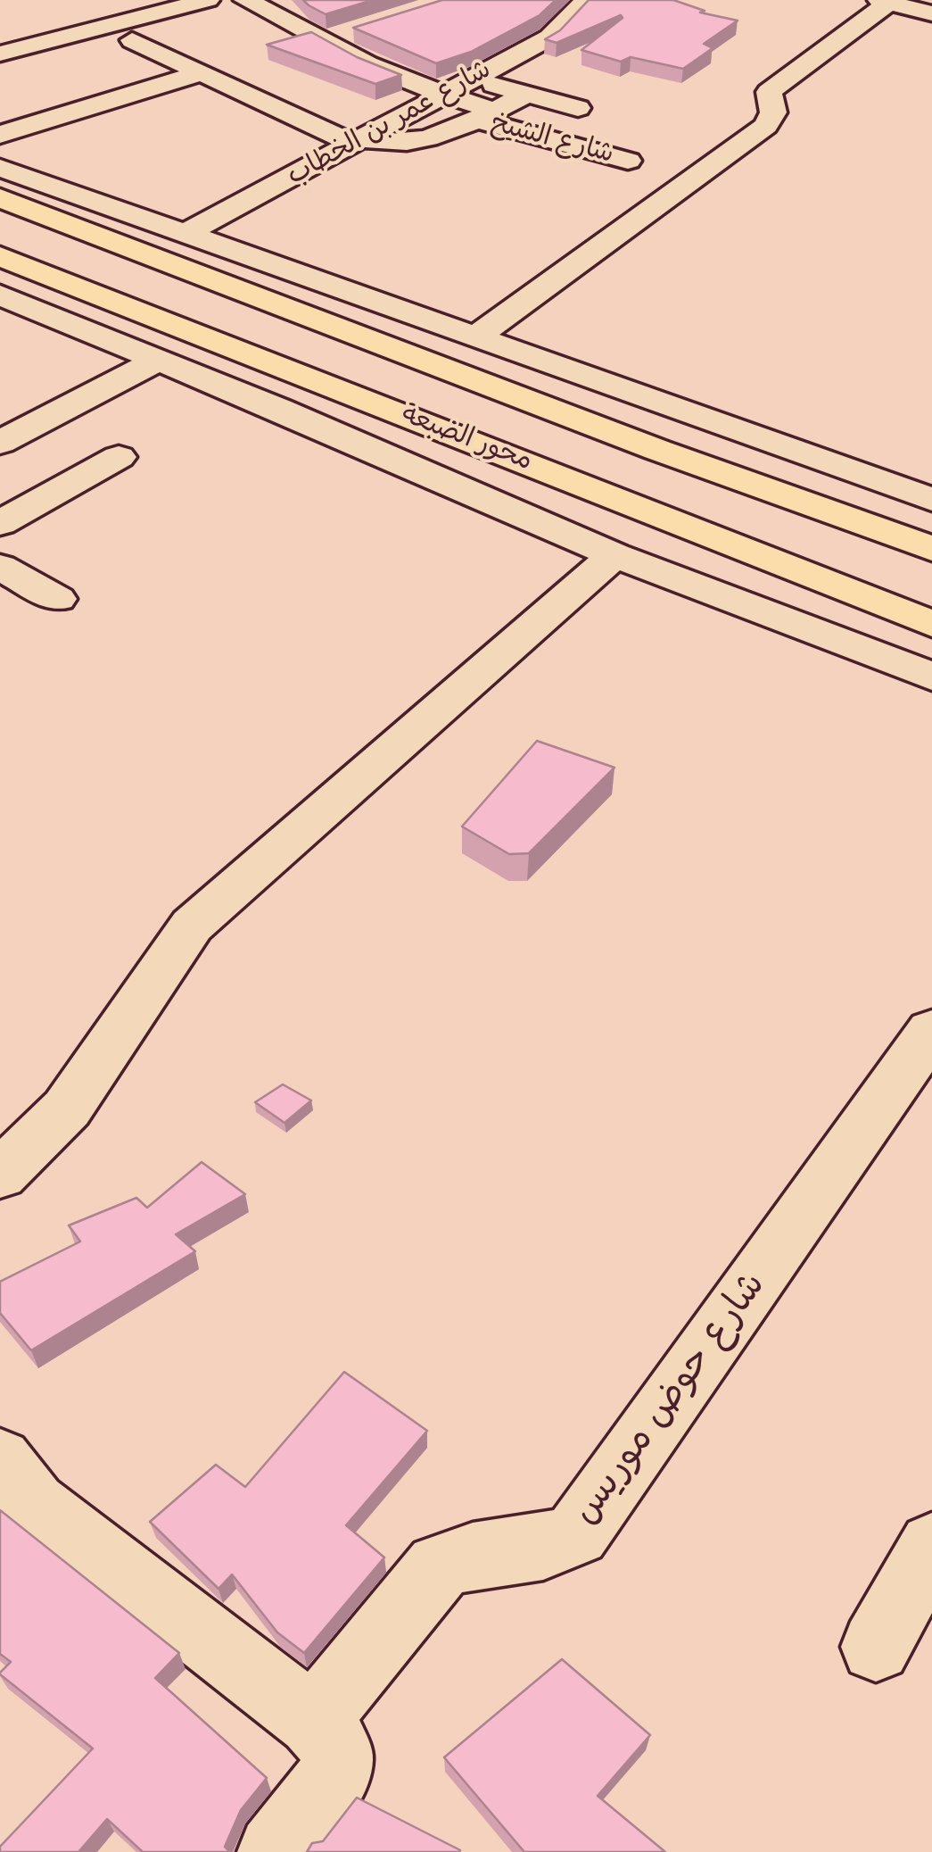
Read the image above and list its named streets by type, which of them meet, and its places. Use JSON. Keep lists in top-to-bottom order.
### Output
{
  "streets": {
    "highway": ["محور الضبعة"],
    "street": ["شارع عمر بن الخطاب", "شارع الشيخ", "شارع حوض موريس"]
  },
  "crossings": [
    ["شارع عمر بن الخطاب", "شارع الشيخ"]
  ]
}
